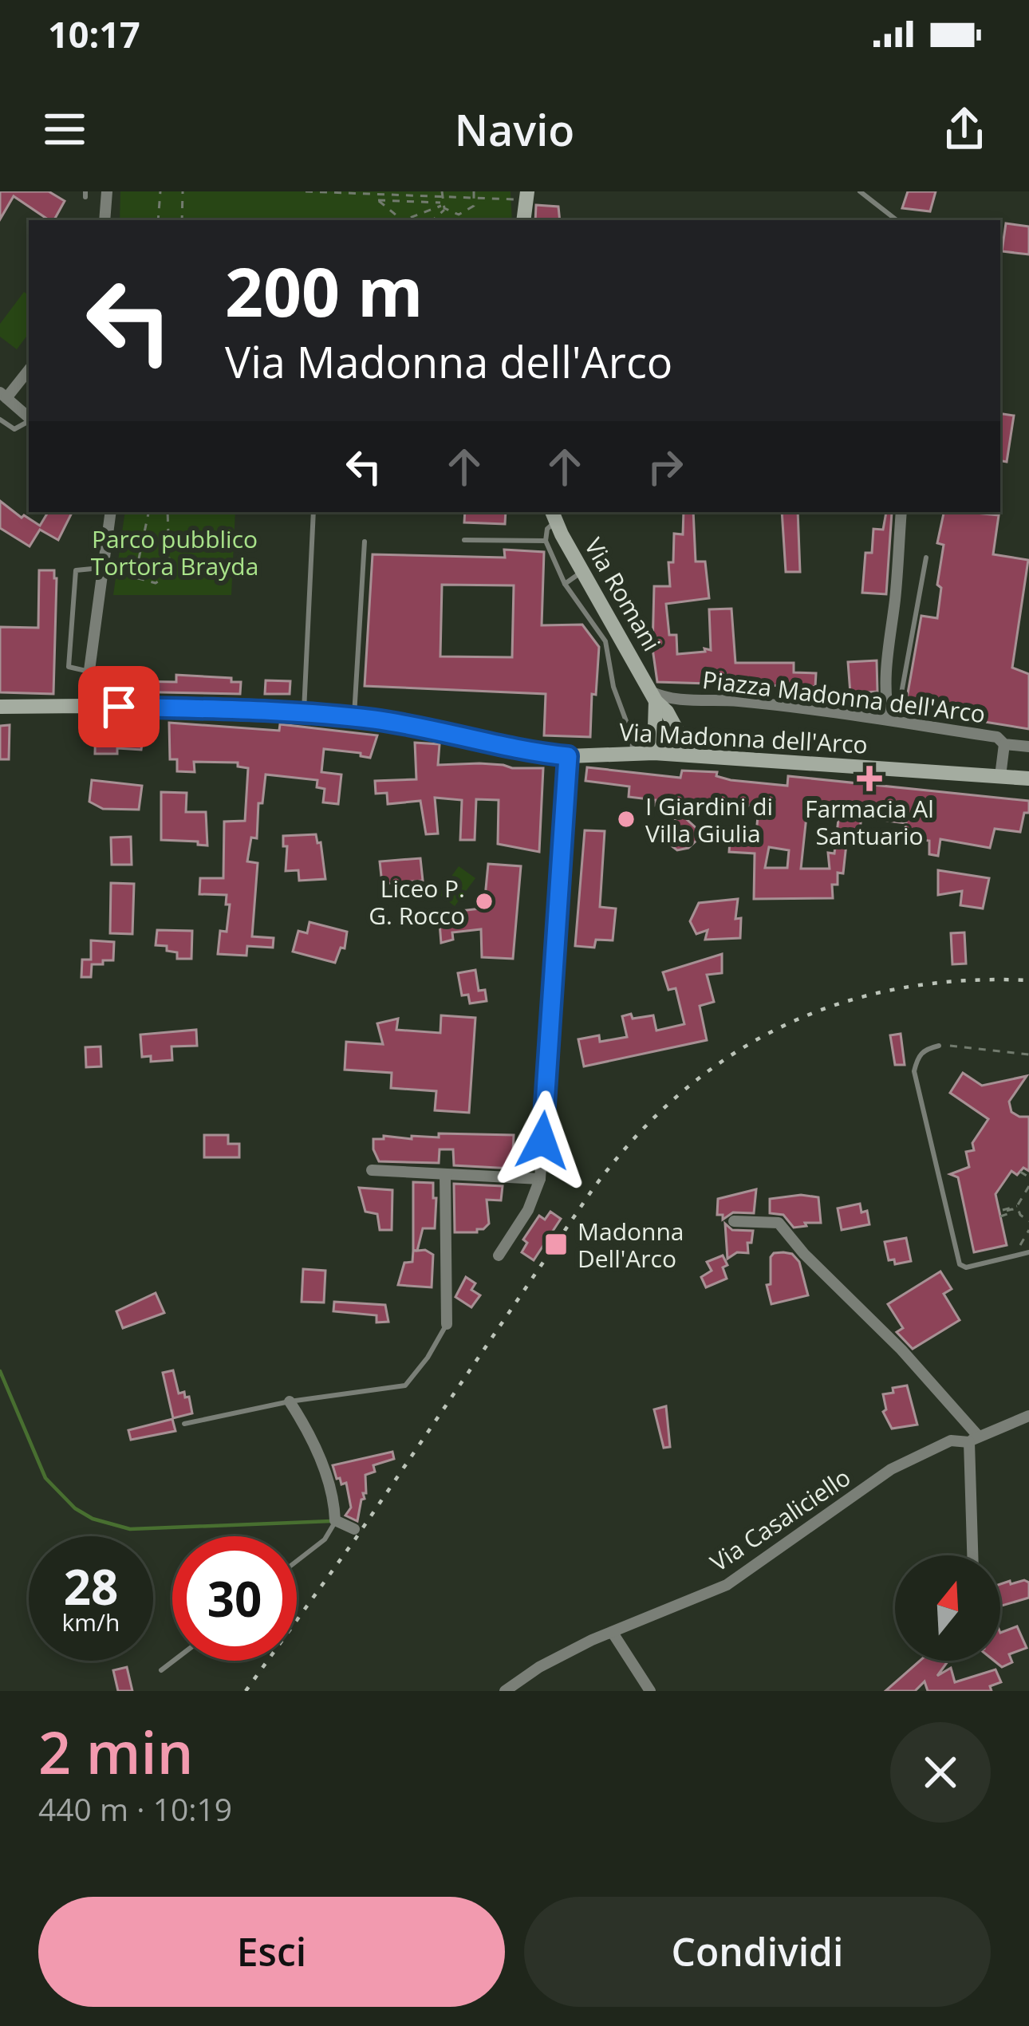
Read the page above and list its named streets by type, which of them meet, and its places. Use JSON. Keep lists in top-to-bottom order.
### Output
{
  "streets": {
    "main road": ["Via Romani", "Via Madonna dell'Arco"],
    "street": ["Piazza Madonna dell'Arco", "Via Casaliciello"]
  },
  "crossings": [
    ["Via Romani", "Piazza Madonna dell'Arco"],
    ["Via Romani", "Via Madonna dell'Arco"]
  ],
  "parks": ["Parco pubblico Tortora Brayda"],
  "places": {
    "health": ["Farmacia Al Santuario"],
    "other": ["I Giardini di Villa Giulia", "Liceo P. G. Rocco"],
    "transit": ["Madonna Dell'Arco"]
  },
  "north": "top",
  "page": {
    "status": "10:17",
    "header": "Navio",
    "turn": ["200 m", "Via Madonna dell'Arco"],
    "speed": "28 km/h",
    "limit": "30",
    "heading": ["2 min", "440 m · 10:19"],
    "buttons": ["Esci", "Condividi"]
  }
}
